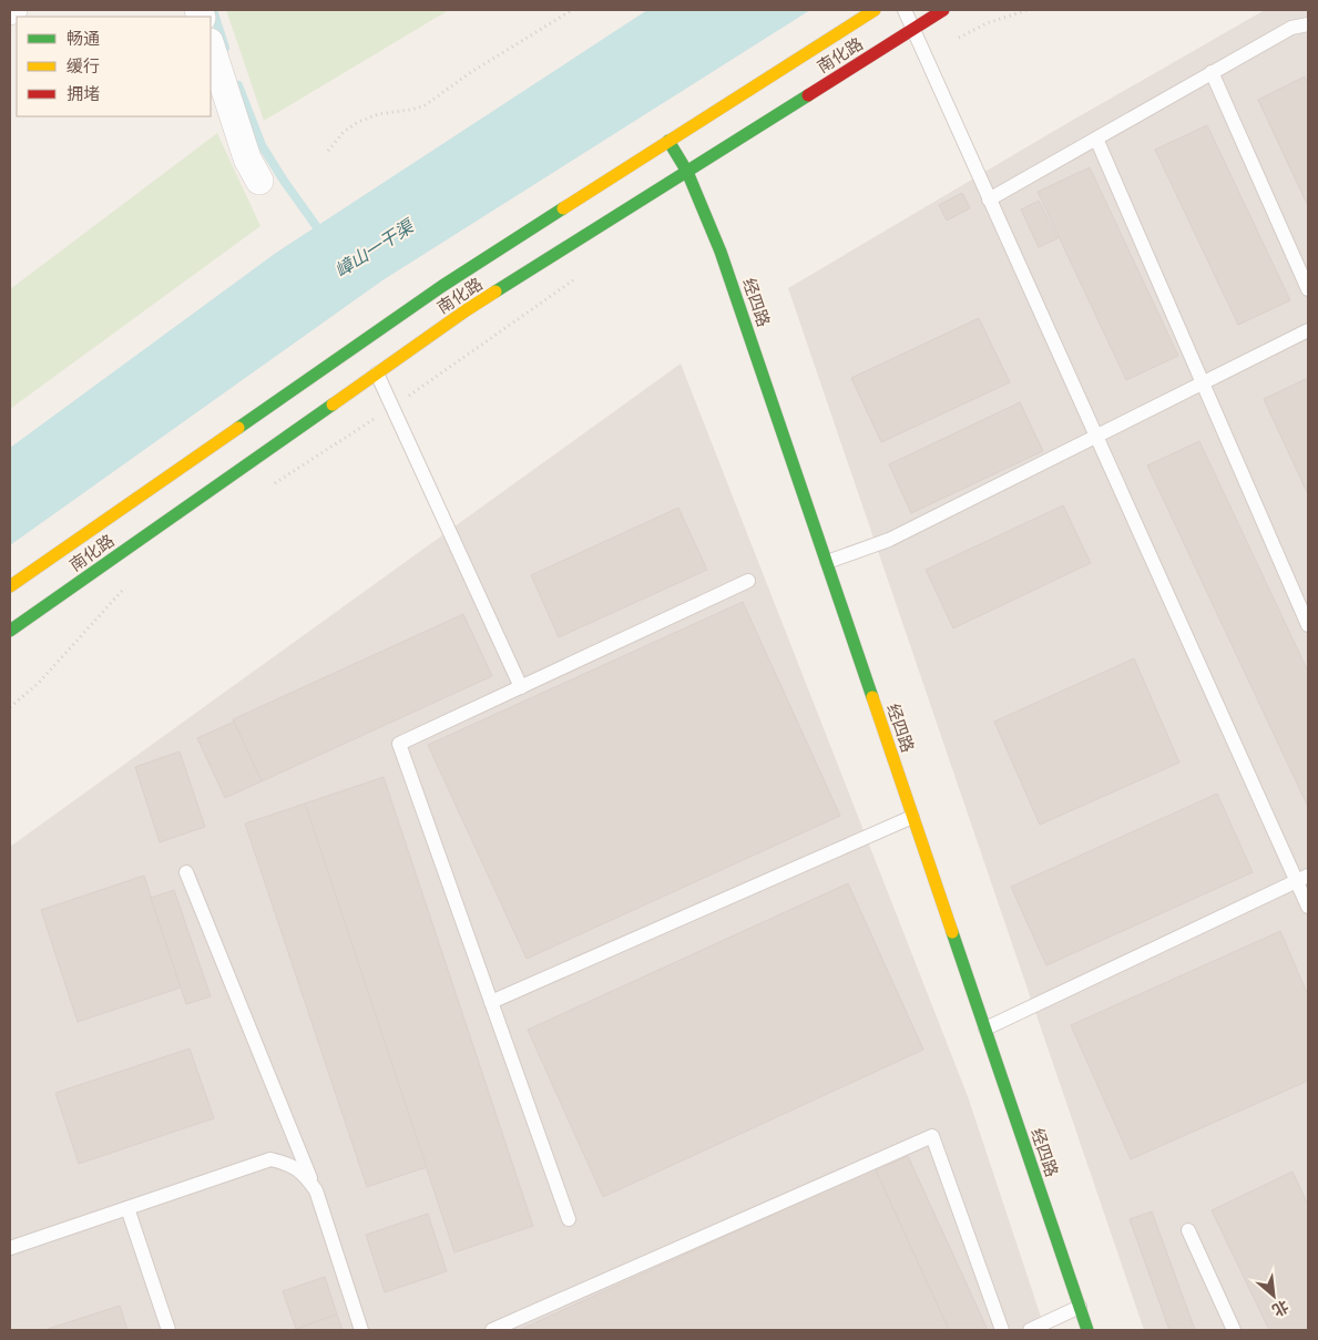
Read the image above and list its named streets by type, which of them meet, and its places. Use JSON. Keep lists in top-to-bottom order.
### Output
{
  "streets": {
    "main road": ["南化路", "经四路"]
  },
  "crossings": [
    ["南化路", "经四路"]
  ],
  "water": ["嶂山一干渠"],
  "legend": ["畅通", "缓行", "拥堵"],
  "north": "bottom right"
}
